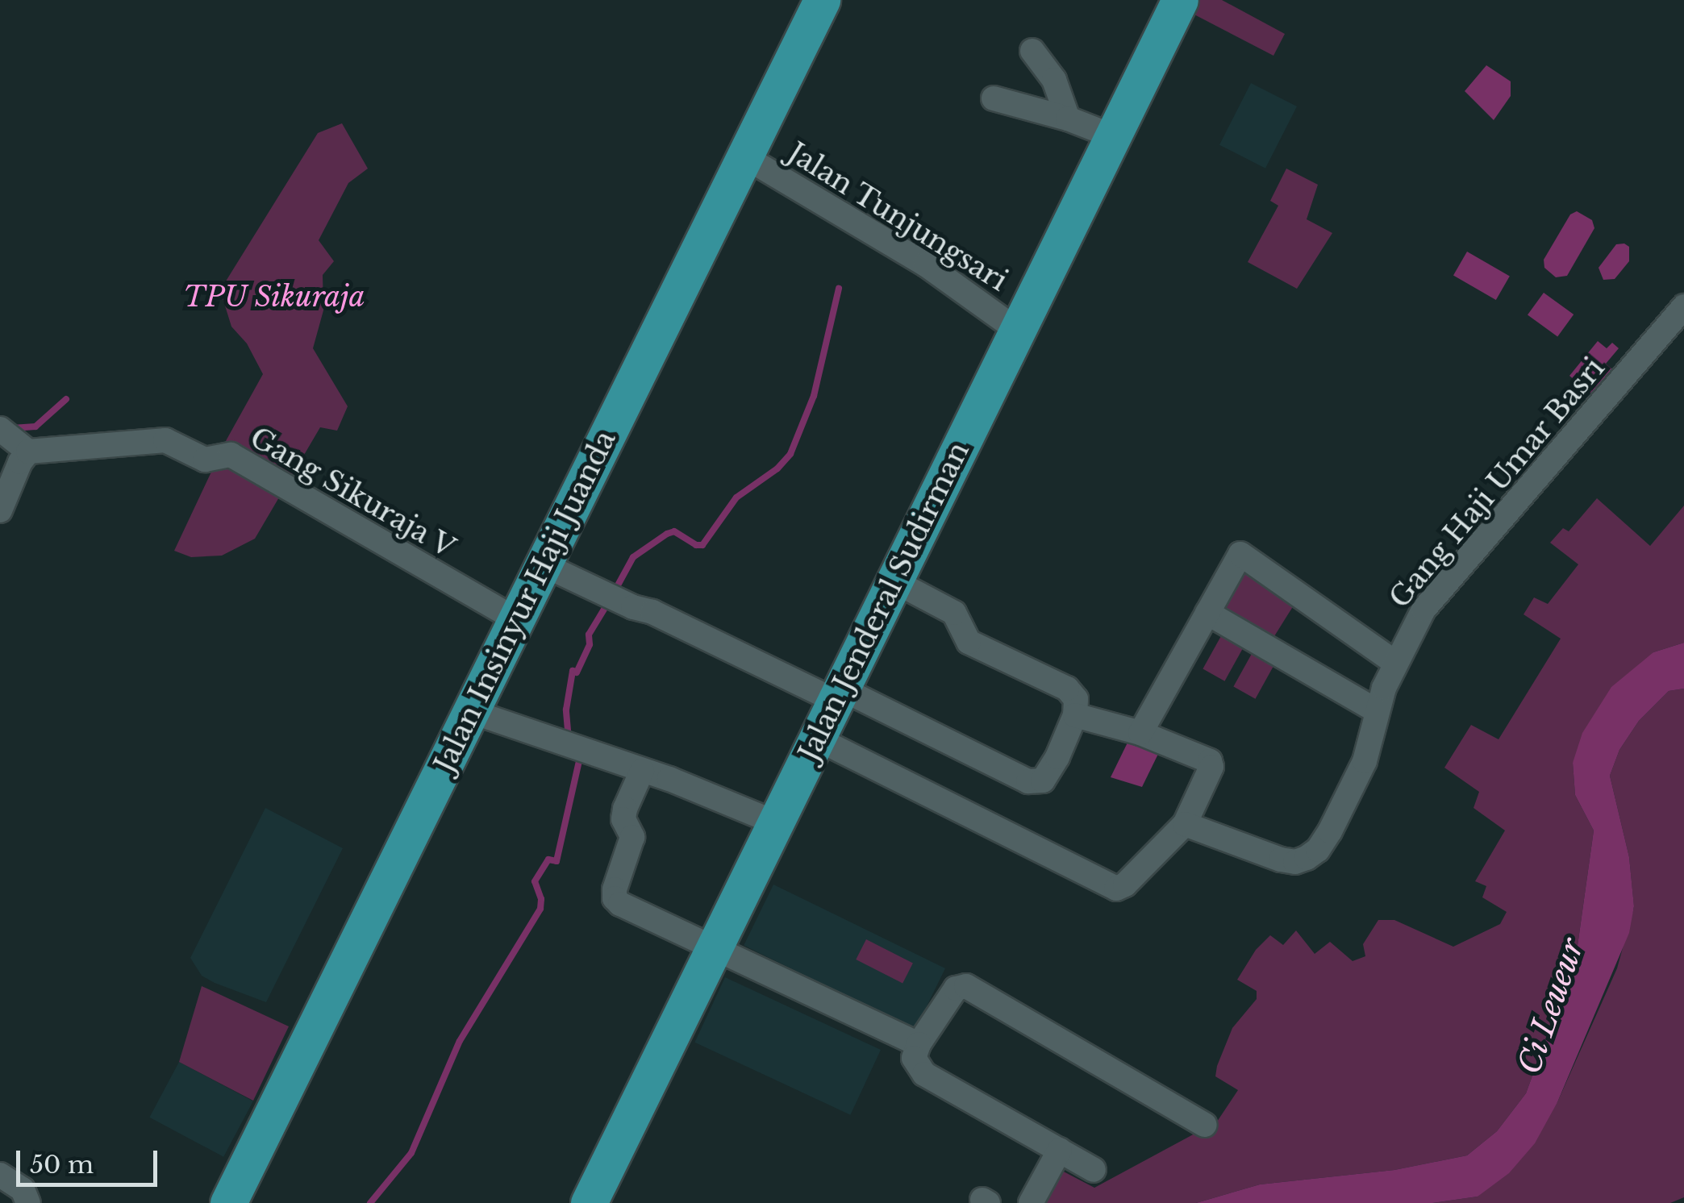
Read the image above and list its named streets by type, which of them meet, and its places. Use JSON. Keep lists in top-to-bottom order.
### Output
{
  "streets": {
    "highway": ["Jalan Insinyur Haji Juanda", "Jalan Jenderal Sudirman"],
    "street": ["Jalan Tunjungsari", "Gang Haji Umar Basri", "Gang Sikuraja V"]
  },
  "crossings": [
    ["Jalan Tunjungsari", "Jalan Insinyur Haji Juanda"],
    ["Jalan Tunjungsari", "Jalan Jenderal Sudirman"],
    ["Gang Sikuraja V", "Jalan Insinyur Haji Juanda"]
  ],
  "water": ["Ci Leueur"],
  "parks": ["TPU Sikuraja"],
  "scale_bar": "50 m"
}
